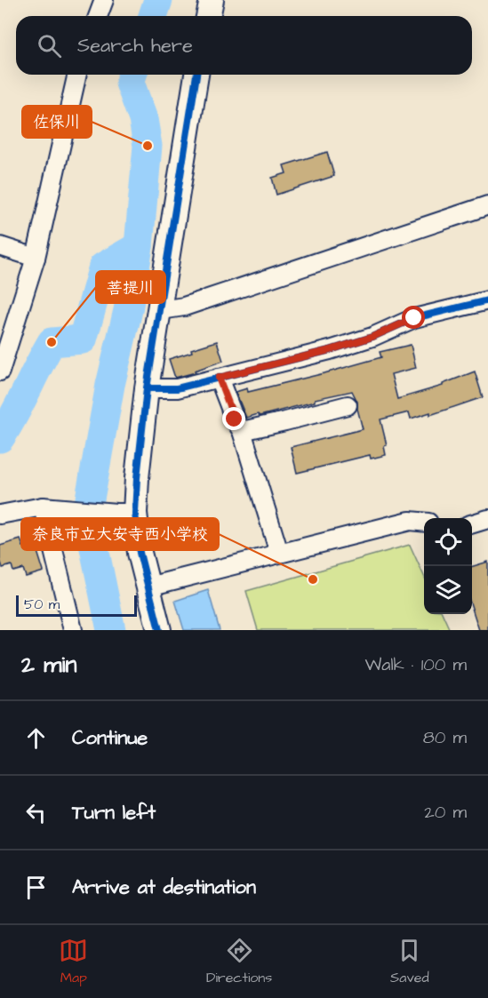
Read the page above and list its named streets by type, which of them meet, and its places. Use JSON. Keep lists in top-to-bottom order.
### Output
{
  "places": ["佐保川", "菩提川", "奈良市立大安寺西小学校"],
  "scale_bar": "50 m",
  "page": {
    "search": "Search here",
    "scale": "50 m",
    "heading": ["2 min", "Walk · 100 m"],
    "list": [
      ["Continue", "80 m"],
      ["Turn left", "20 m"],
      "Arrive at destination"
    ],
    "nav": ["Map", "Directions", "Saved"]
  }
}
